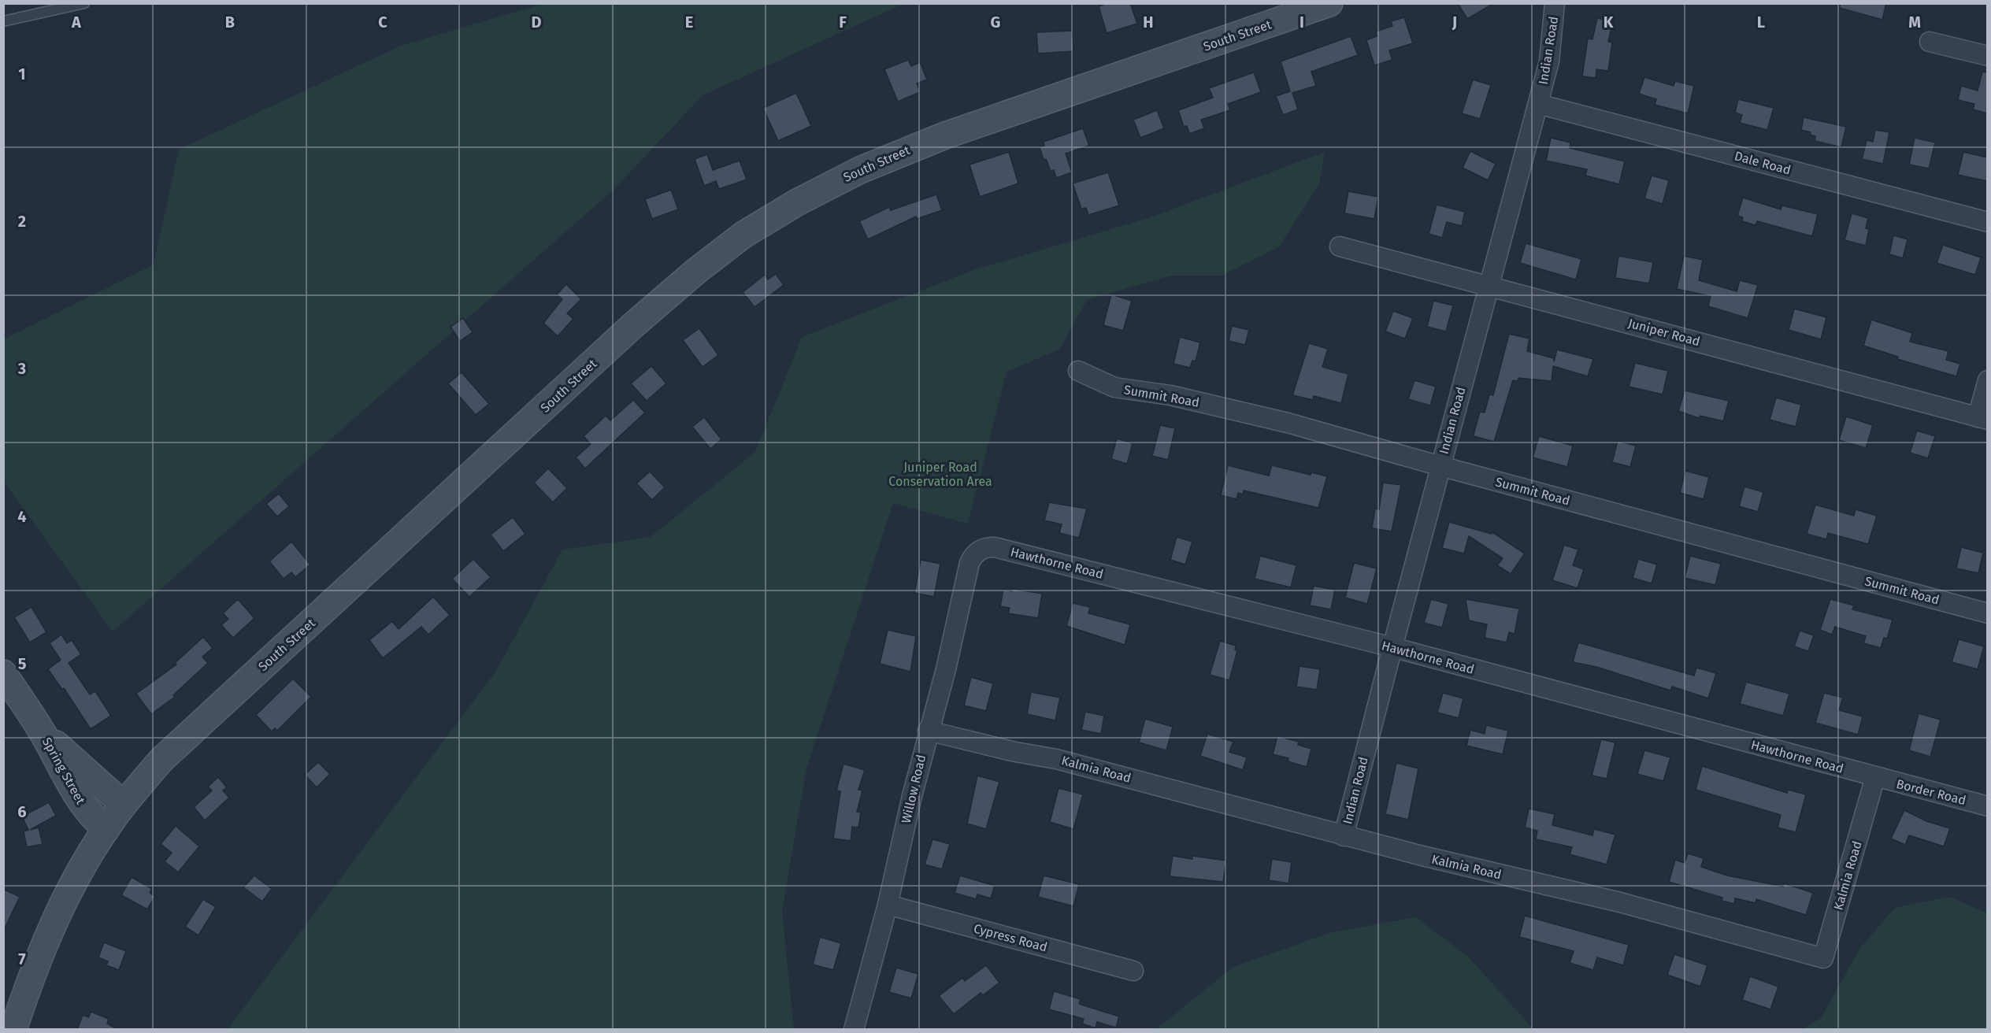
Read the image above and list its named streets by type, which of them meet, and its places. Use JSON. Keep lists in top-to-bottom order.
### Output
{
  "streets": {
    "main road": ["South Street", "Spring Street"],
    "street": [
      "Indian Road",
      "Dale Road",
      "Juniper Road",
      "Summit Road",
      "Hawthorne Road",
      "Kalmia Road",
      "Willow Road",
      "Border Road",
      "Cypress Road"
    ]
  },
  "crossings": [
    ["South Street", "Spring Street"],
    ["Indian Road", "Dale Road"],
    ["Indian Road", "Juniper Road"],
    ["Indian Road", "Summit Road"],
    ["Indian Road", "Hawthorne Road"],
    ["Indian Road", "Kalmia Road"],
    ["Hawthorne Road", "Kalmia Road"],
    ["Hawthorne Road", "Willow Road"],
    ["Hawthorne Road", "Border Road"],
    ["Kalmia Road", "Willow Road"],
    ["Kalmia Road", "Border Road"],
    ["Willow Road", "Cypress Road"]
  ],
  "parks": ["Juniper Road Conservation Area"],
  "grid": {
    "columns": [
      "A",
      "B",
      "C",
      "D",
      "E",
      "F",
      "G",
      "H",
      "I",
      "J",
      "K",
      "L",
      "M"
    ],
    "rows": [
      "1",
      "2",
      "3",
      "4",
      "5",
      "6",
      "7"
    ]
  }
}
